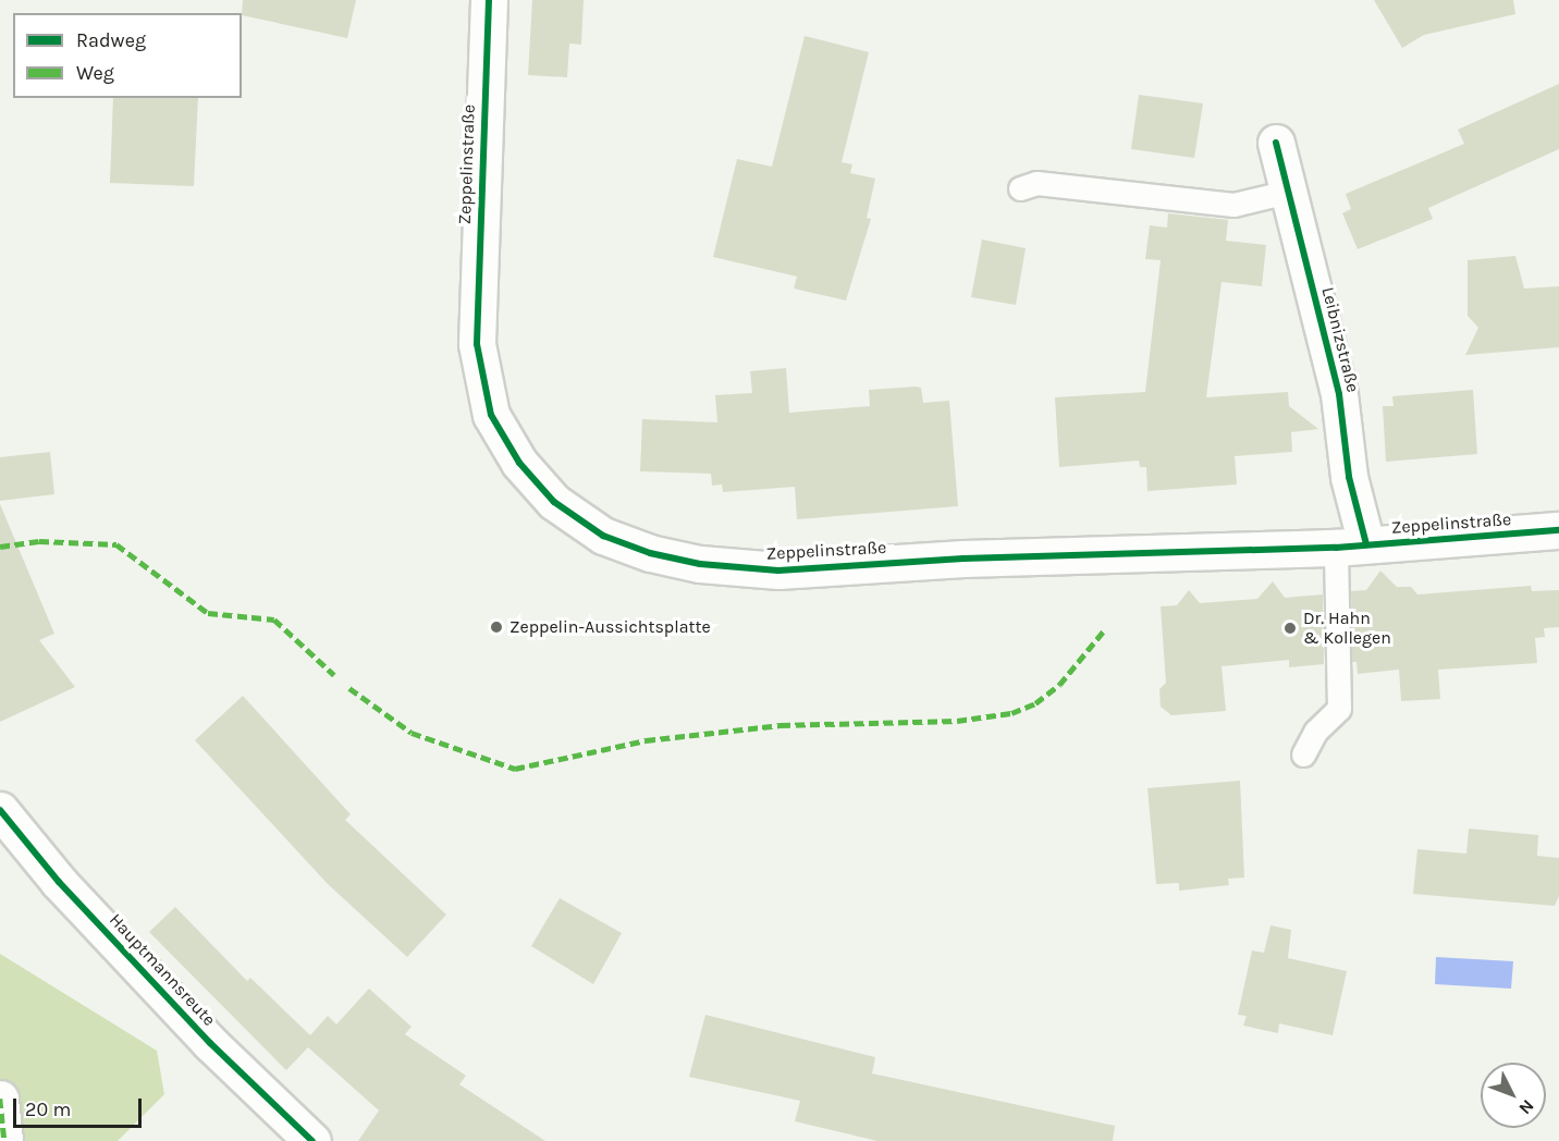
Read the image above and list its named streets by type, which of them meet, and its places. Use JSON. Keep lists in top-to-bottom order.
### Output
{
  "streets": {
    "street": ["Zeppelinstraße", "Leibnizstraße", "Hauptmannsreute"]
  },
  "crossings": [
    ["Zeppelinstraße", "Leibnizstraße"]
  ],
  "places": ["Zeppelin-Aussichtsplatte", "Dr. Hahn & Kollegen"],
  "legend": ["Radweg", "Weg"],
  "scale_bar": "20 m",
  "north": "bottom right"
}
